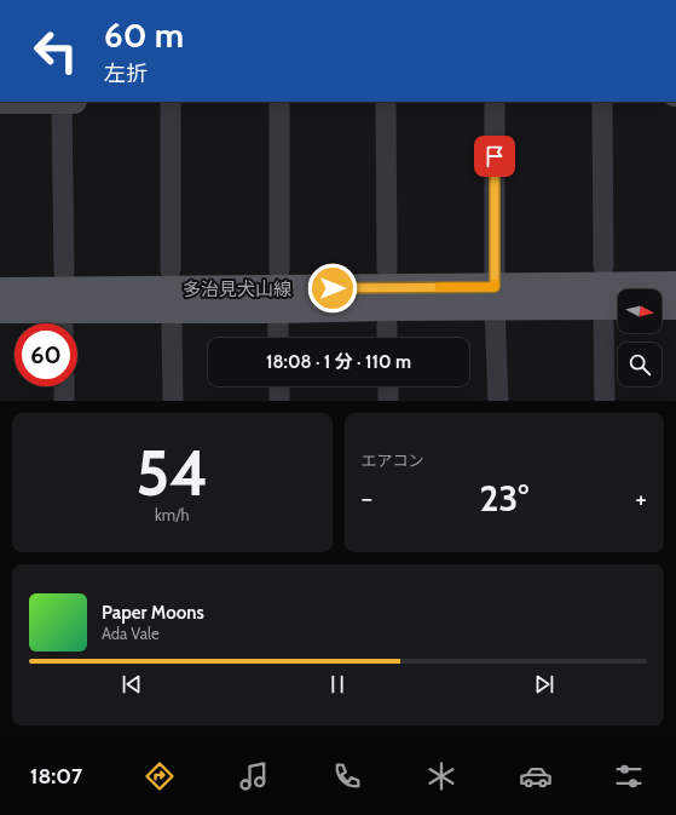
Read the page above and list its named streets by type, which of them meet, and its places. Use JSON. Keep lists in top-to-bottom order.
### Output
{
  "streets": {
    "main road": ["多治見犬山線"]
  },
  "north": "right",
  "page": {
    "turn": ["60 m", "左折"],
    "limit": "60",
    "trip": "18:08 · 1 分 · 110 m",
    "tile": [
      ["54", "km/h"],
      "エアコン"
    ],
    "heat": ["−", "23°", "+"],
    "song": ["Paper Moons", "Ada Vale"],
    "tabs": "18:07"
  }
}
